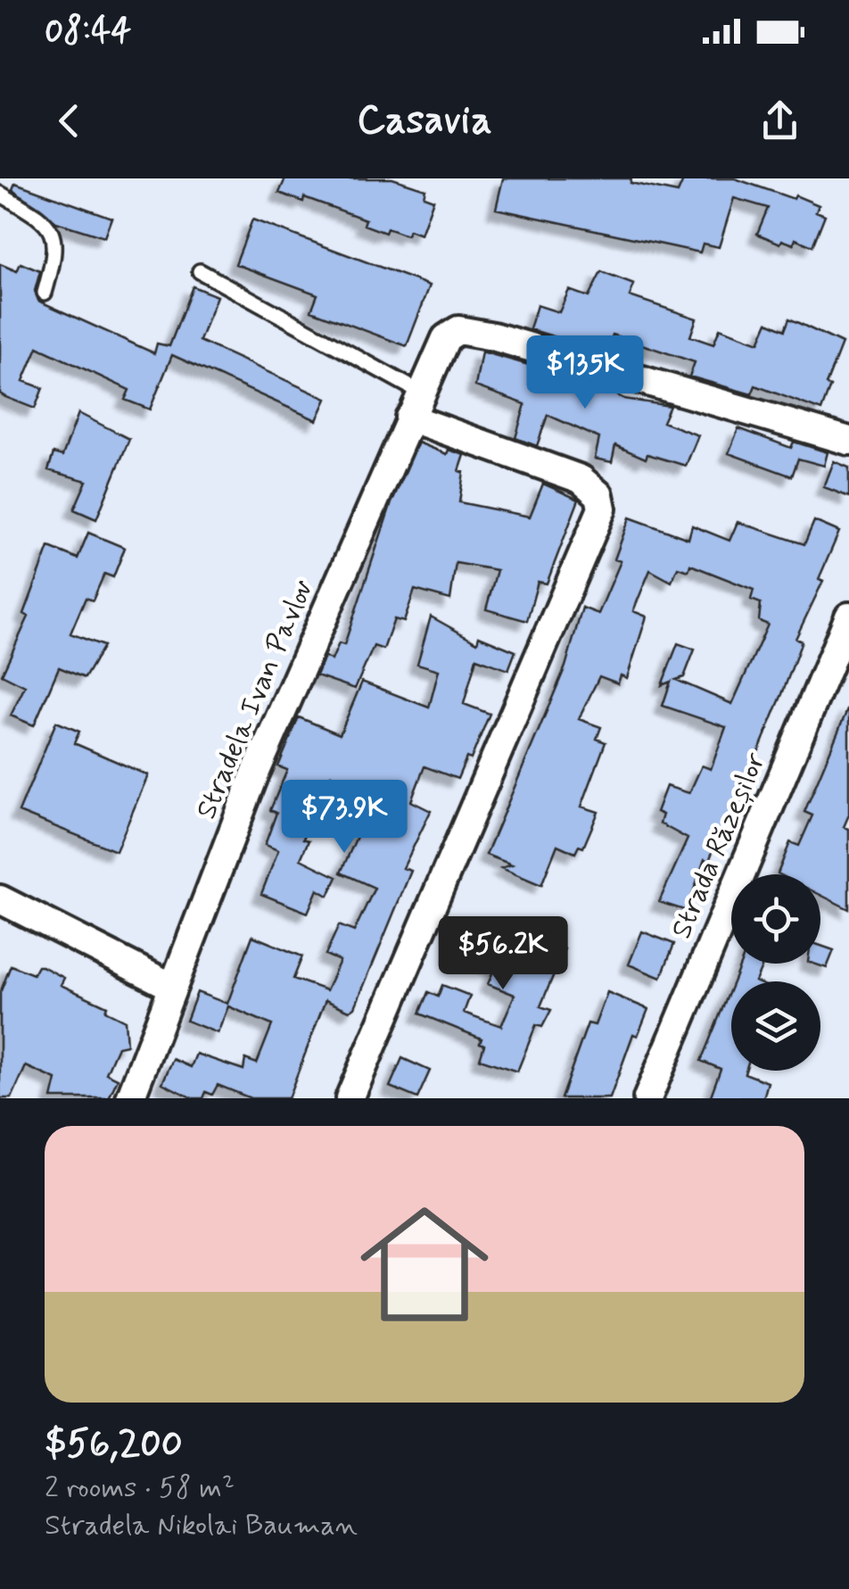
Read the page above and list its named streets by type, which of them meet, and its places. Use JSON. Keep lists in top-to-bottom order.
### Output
{
  "streets": {
    "street": ["Stradela Ivan Pavlov", "Strada Răzeșilor"]
  },
  "page": {
    "status": "08:44",
    "header": "Casavia",
    "price": ["$135K", "$73.9K", "$56.2K"],
    "list": [
      {
        "name": "$56,200",
        "note": "2 rooms · 58 m² · Stradela Nikolai Bauman"
      }
    ]
  }
}
